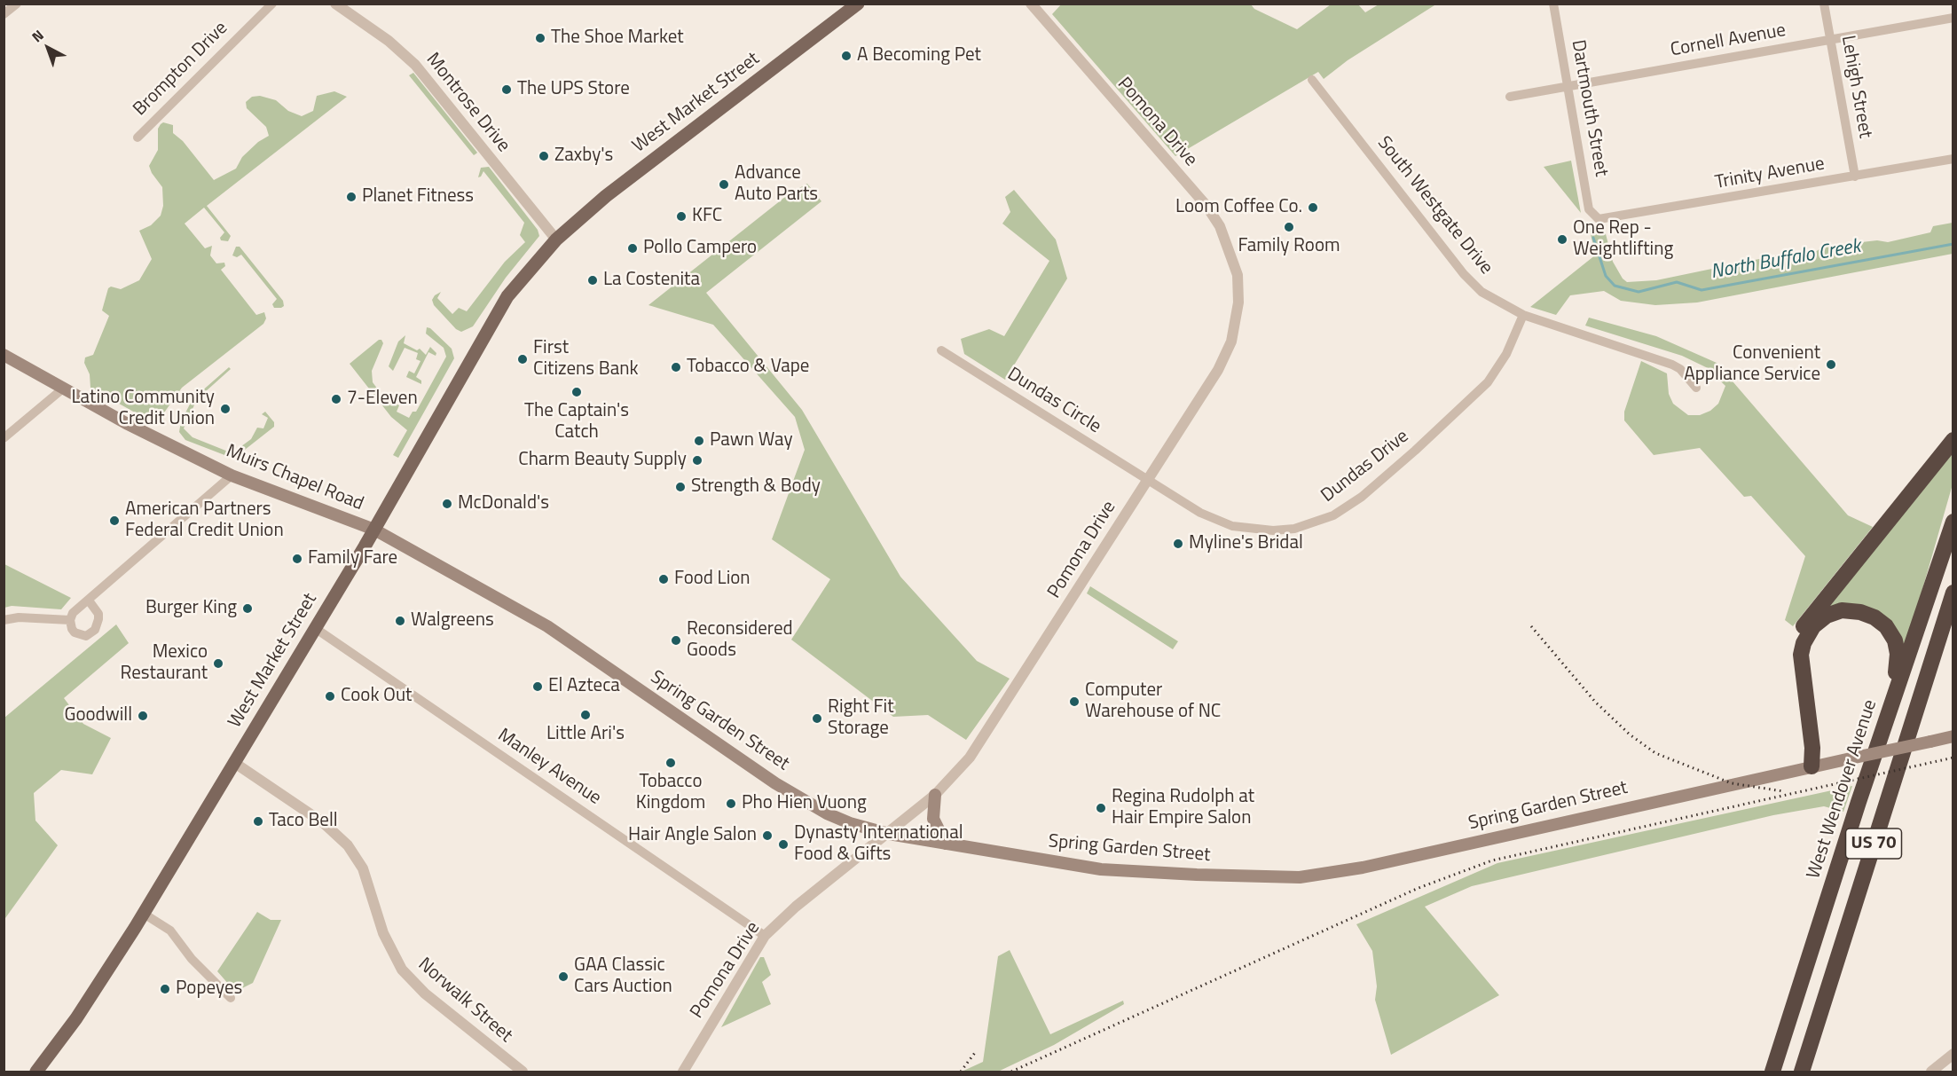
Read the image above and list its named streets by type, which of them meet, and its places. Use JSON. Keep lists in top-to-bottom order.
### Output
{
  "streets": {
    "highway": ["West Wendover Avenue", "US 70"],
    "main road": ["West Market Street", "Muirs Chapel Road", "Spring Garden Street"],
    "street": [
      "Cornell Avenue",
      "Brompton Drive",
      "Lehigh Street",
      "Montrose Drive",
      "Dartmouth Street",
      "Pomona Drive",
      "Trinity Avenue",
      "South Westgate Drive",
      "Dundas Circle",
      "Dundas Drive",
      "Manley Avenue",
      "Norwalk Street"
    ]
  },
  "crossings": [
    ["Cornell Avenue", "Lehigh Street"],
    ["Cornell Avenue", "Dartmouth Street"],
    ["Lehigh Street", "Trinity Avenue"],
    ["Montrose Drive", "West Market Street"],
    ["West Market Street", "Muirs Chapel Road"],
    ["West Market Street", "Spring Garden Street"],
    ["West Market Street", "Manley Avenue"],
    ["West Market Street", "Norwalk Street"],
    ["Dartmouth Street", "Trinity Avenue"],
    ["Pomona Drive", "Dundas Circle"],
    ["Pomona Drive", "Dundas Drive"],
    ["Pomona Drive", "Spring Garden Street"],
    ["Pomona Drive", "Manley Avenue"],
    ["South Westgate Drive", "Dundas Drive"],
    ["Dundas Circle", "Dundas Drive"],
    ["Muirs Chapel Road", "Spring Garden Street"]
  ],
  "water": ["North Buffalo Creek"],
  "places": [
    "The Shoe Market",
    "A Becoming Pet",
    "The UPS Store",
    "Zaxby's",
    "Advance Auto Parts",
    "Planet Fitness",
    "Loom Coffee Co.",
    "KFC",
    "Family Room",
    "One Rep - Weightlifting",
    "Pollo Campero",
    "La Costenita",
    "First Citizens Bank",
    "Convenient Appliance Service",
    "Tobacco & Vape",
    "The Captain's Catch",
    "7-Eleven",
    "Latino Community Credit Union",
    "Pawn Way",
    "Charm Beauty Supply",
    "Strength & Body",
    "McDonald's",
    "American Partners Federal Credit Union",
    "Myline's Bridal",
    "Family Fare",
    "Food Lion",
    "Burger King",
    "Walgreens",
    "Reconsidered Goods",
    "Mexico Restaurant",
    "El Azteca",
    "Cook Out",
    "Computer Warehouse of NC",
    "Little Ari's",
    "Goodwill",
    "Right Fit Storage",
    "Tobacco Kingdom",
    "Pho Hien Vuong",
    "Regina Rudolph at Hair Empire Salon",
    "Taco Bell",
    "Hair Angle Salon",
    "Dynasty International Food & Gifts",
    "GAA Classic Cars Auction",
    "Popeyes"
  ],
  "north": "top left"
}
